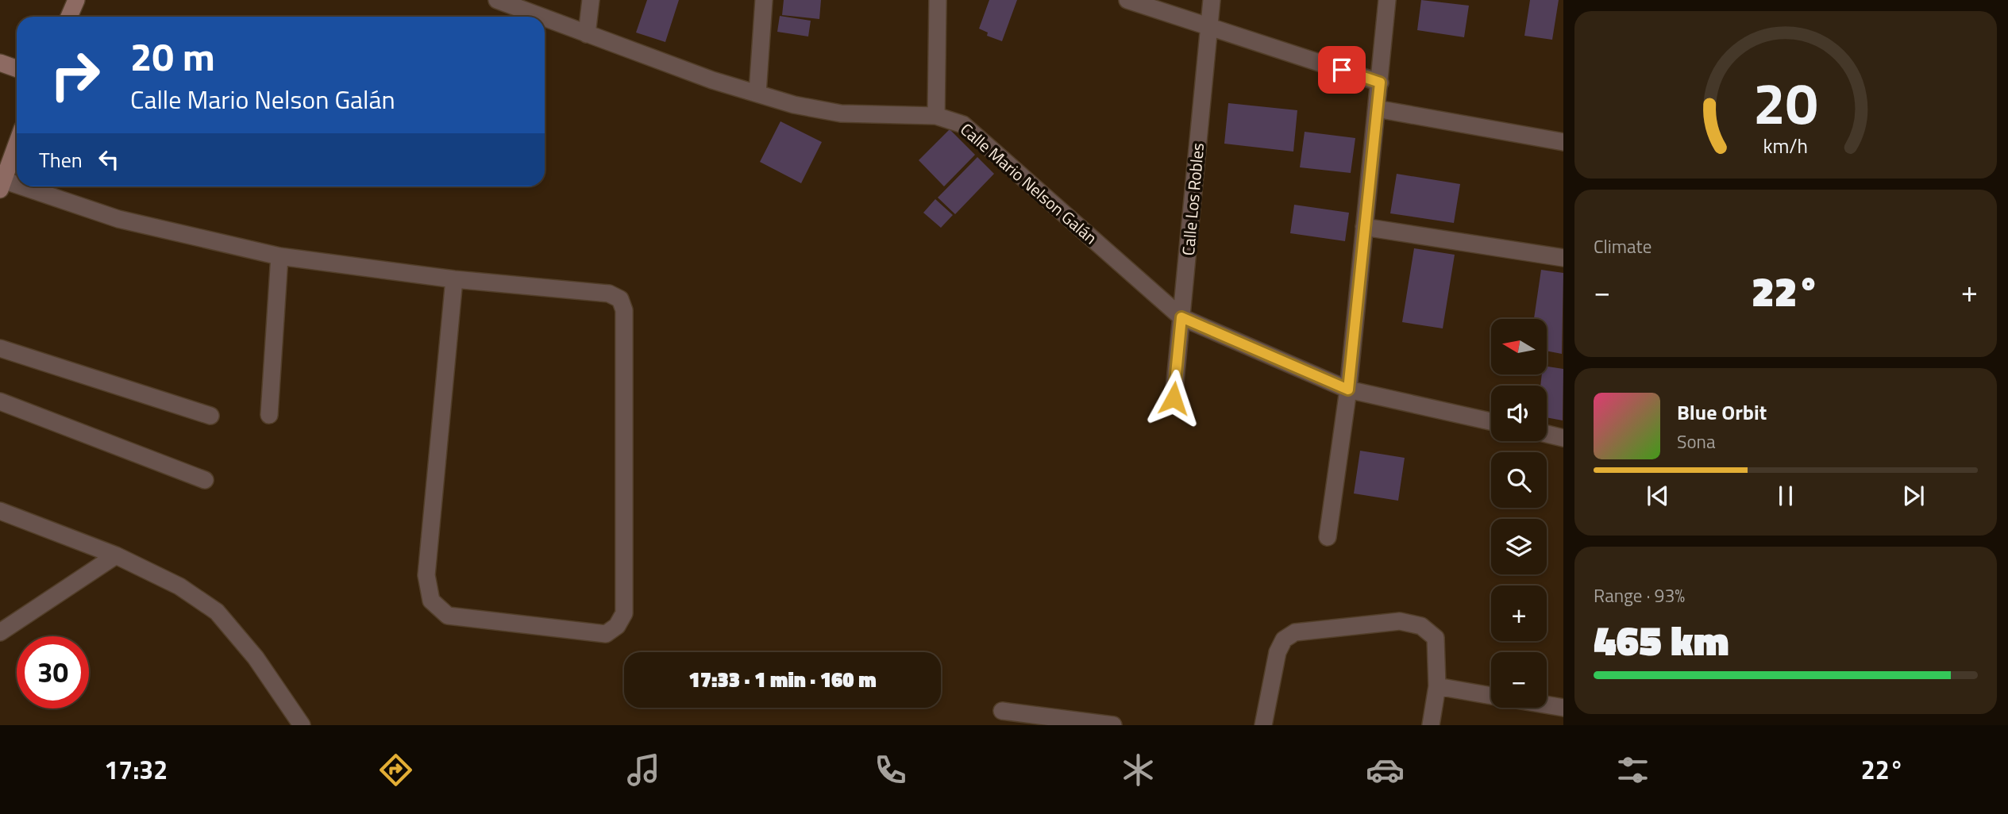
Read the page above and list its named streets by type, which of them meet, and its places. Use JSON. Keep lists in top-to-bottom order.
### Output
{
  "streets": {
    "street": ["Calle Mario Nelson Galán", "Calle Los Robles"]
  },
  "crossings": [
    ["Calle Mario Nelson Galán", "Calle Los Robles"]
  ],
  "north": "left",
  "page": {
    "turn": ["20 m", "Calle Mario Nelson Galán"],
    "then": "Then",
    "tile": [
      "Climate",
      ["Range · 93%", "465 km"]
    ],
    "heat": ["−", "22°", "+"],
    "map_buttons": ["+", "−"],
    "song": ["Blue Orbit", "Sona"],
    "limit": "30",
    "trip": "17:33 · 1 min · 160 m",
    "tabs": ["17:32", "22°"],
    "gauge": ["20", "km/h"]
  }
}
